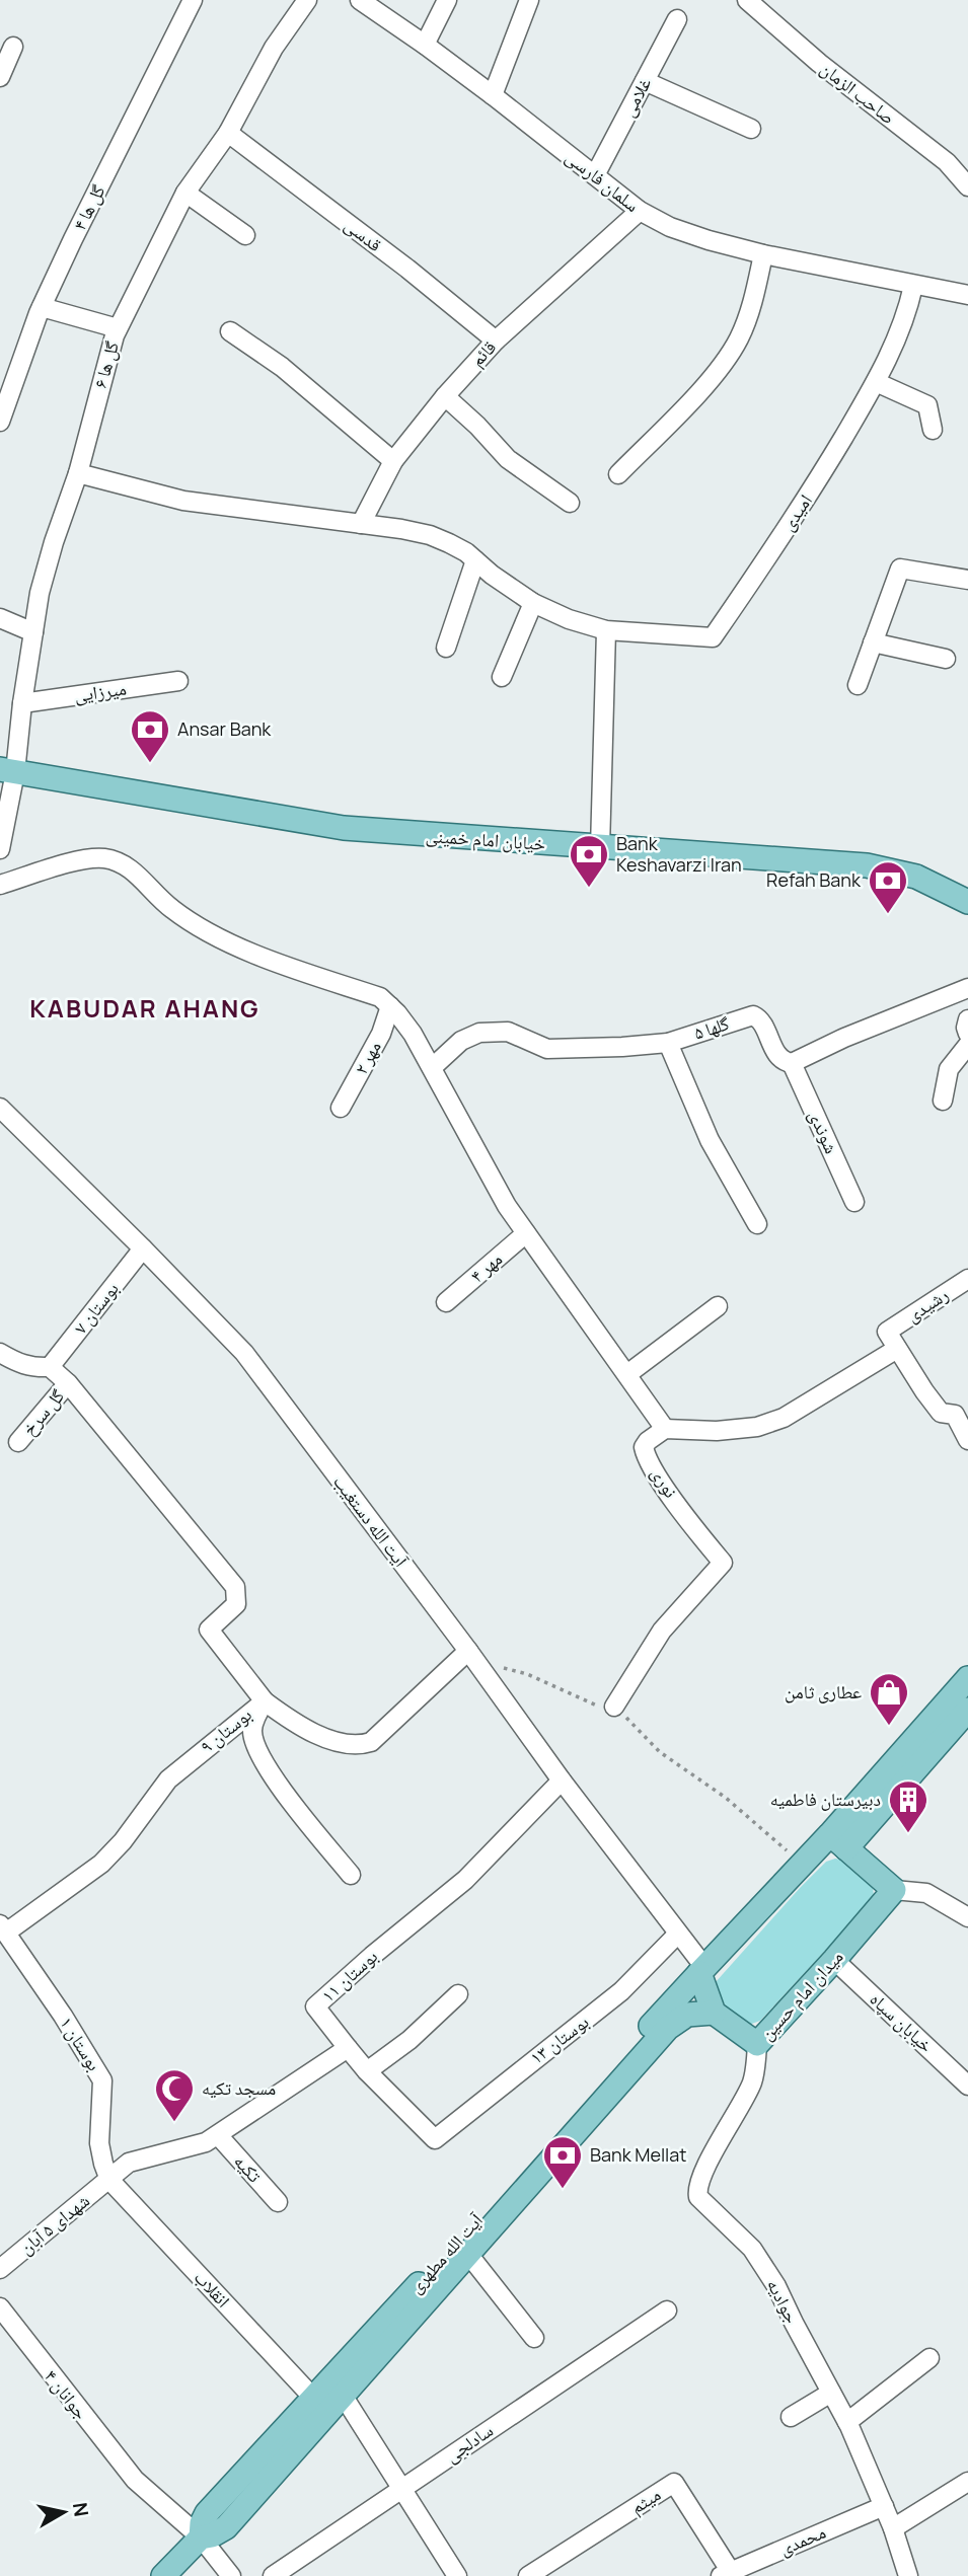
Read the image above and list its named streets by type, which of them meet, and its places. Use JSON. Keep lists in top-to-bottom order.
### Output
{
  "streets": {
    "main road": ["خیابان امام خمینی", "میدان امام حسین", "آیت الله مطهری"],
    "street": [
      "صاحب الزمان",
      "غلامی",
      "سلمان فارسی",
      "گل ها ۴",
      "قدسی",
      "قائم",
      "گل ها ۶",
      "امیدی",
      "میرزایی",
      "گلها ۵",
      "مهر ۲",
      "شوندی",
      "مهر ۴",
      "رشیدی",
      "بوستان ۷",
      "گل سرخ",
      "نوری",
      "آیت الله دستغیب",
      "بوستان ۹",
      "بوستان ۱۱",
      "خیابان سپاه",
      "بوستان ۱۳",
      "بوستان ۱",
      "تکیه",
      "شهدای ۵ آبان",
      "انقلاب",
      "جوادیه",
      "جوانان ۴",
      "سادلجی",
      "میثم",
      "محمدی"
    ]
  },
  "crossings": [
    ["غلامی", "سلمان فارسی"],
    ["سلمان فارسی", "قائم"],
    ["سلمان فارسی", "امیدی"],
    ["قدسی", "قائم"],
    ["قدسی", "گل ها ۶"],
    ["گل ها ۶", "میرزایی"],
    ["گل ها ۶", "خیابان امام خمینی"],
    ["گلها ۵", "شوندی"],
    ["بوستان ۷", "آیت الله دستغیب"],
    ["آیت الله دستغیب", "بوستان ۹"],
    ["آیت الله دستغیب", "بوستان ۱۱"],
    ["آیت الله دستغیب", "بوستان ۱۳"],
    ["آیت الله دستغیب", "آیت الله مطهری"],
    ["بوستان ۹", "بوستان ۱"],
    ["میدان امام حسین", "خیابان سپاه"],
    ["میدان امام حسین", "آیت الله مطهری"],
    ["میدان امام حسین", "جوادیه"],
    ["بوستان ۱", "شهدای ۵ آبان"],
    ["بوستان ۱", "انقلاب"],
    ["شهدای ۵ آبان", "انقلاب"],
    ["آیت الله مطهری", "انقلاب"],
    ["آیت الله مطهری", "جوانان ۴"],
    ["جوادیه", "محمدی"],
    ["میثم", "محمدی"]
  ],
  "districts": ["KABUDAR AHANG"],
  "places": {
    "bank": [
      "Ansar Bank",
      "Bank Keshavarzi Iran",
      "Refah Bank",
      "Bank Mellat"
    ],
    "shop": ["عطاری ثامن"],
    "building": ["دبیرستان فاطمیه"],
    "mosque": ["مسجد تکیه"]
  },
  "north": "right"
}
